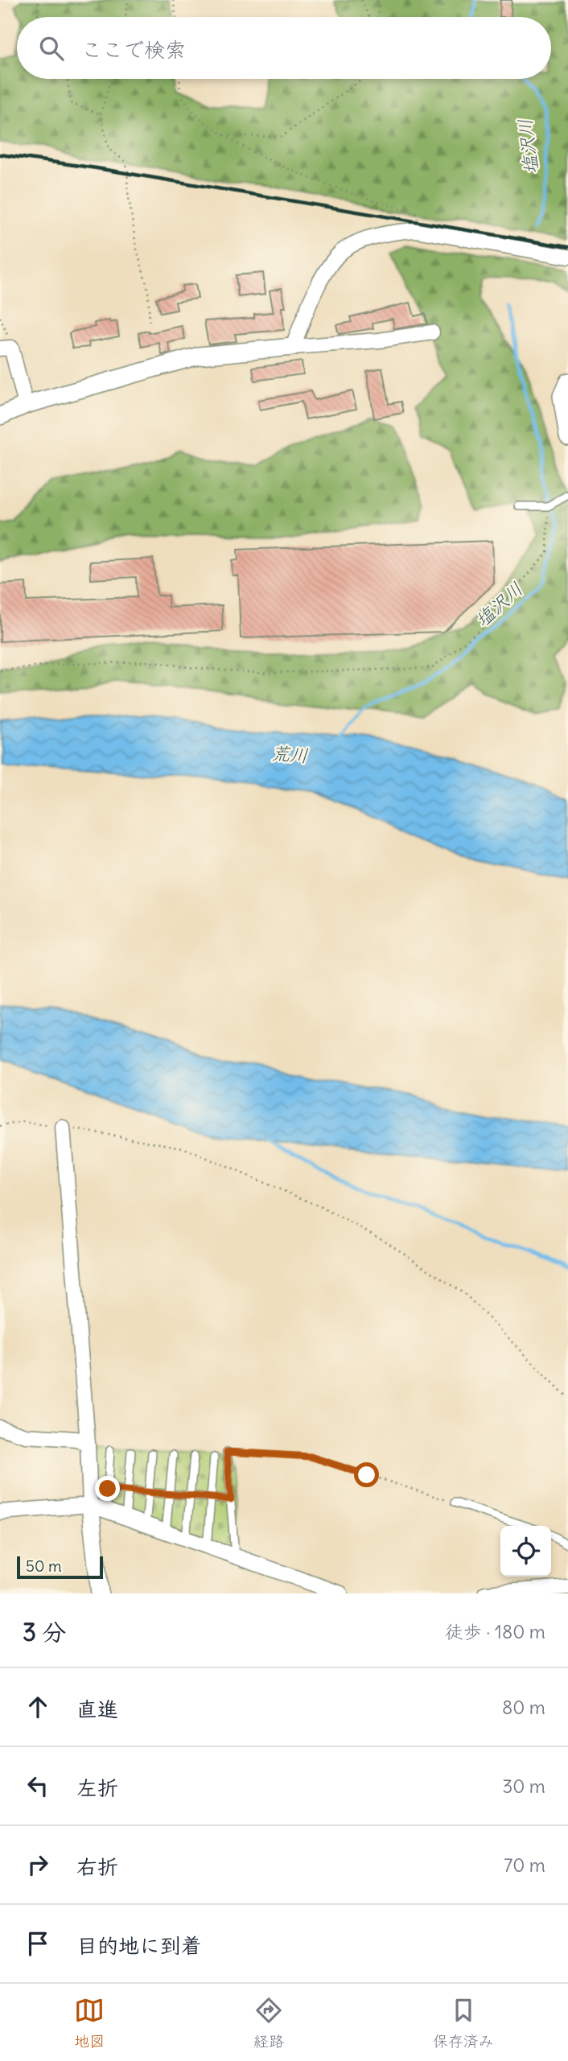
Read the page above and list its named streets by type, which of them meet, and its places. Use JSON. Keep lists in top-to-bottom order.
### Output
{
  "water": ["塩沢川", "荒川"],
  "scale_bar": "50 m",
  "page": {
    "search": "ここで検索",
    "scale": "50 m",
    "heading": ["3 分", "徒歩 · 180 m"],
    "list": [
      ["直進", "80 m"],
      ["左折", "30 m"],
      ["右折", "70 m"],
      "目的地に到着"
    ],
    "nav": ["地図", "経路", "保存済み"]
  }
}
